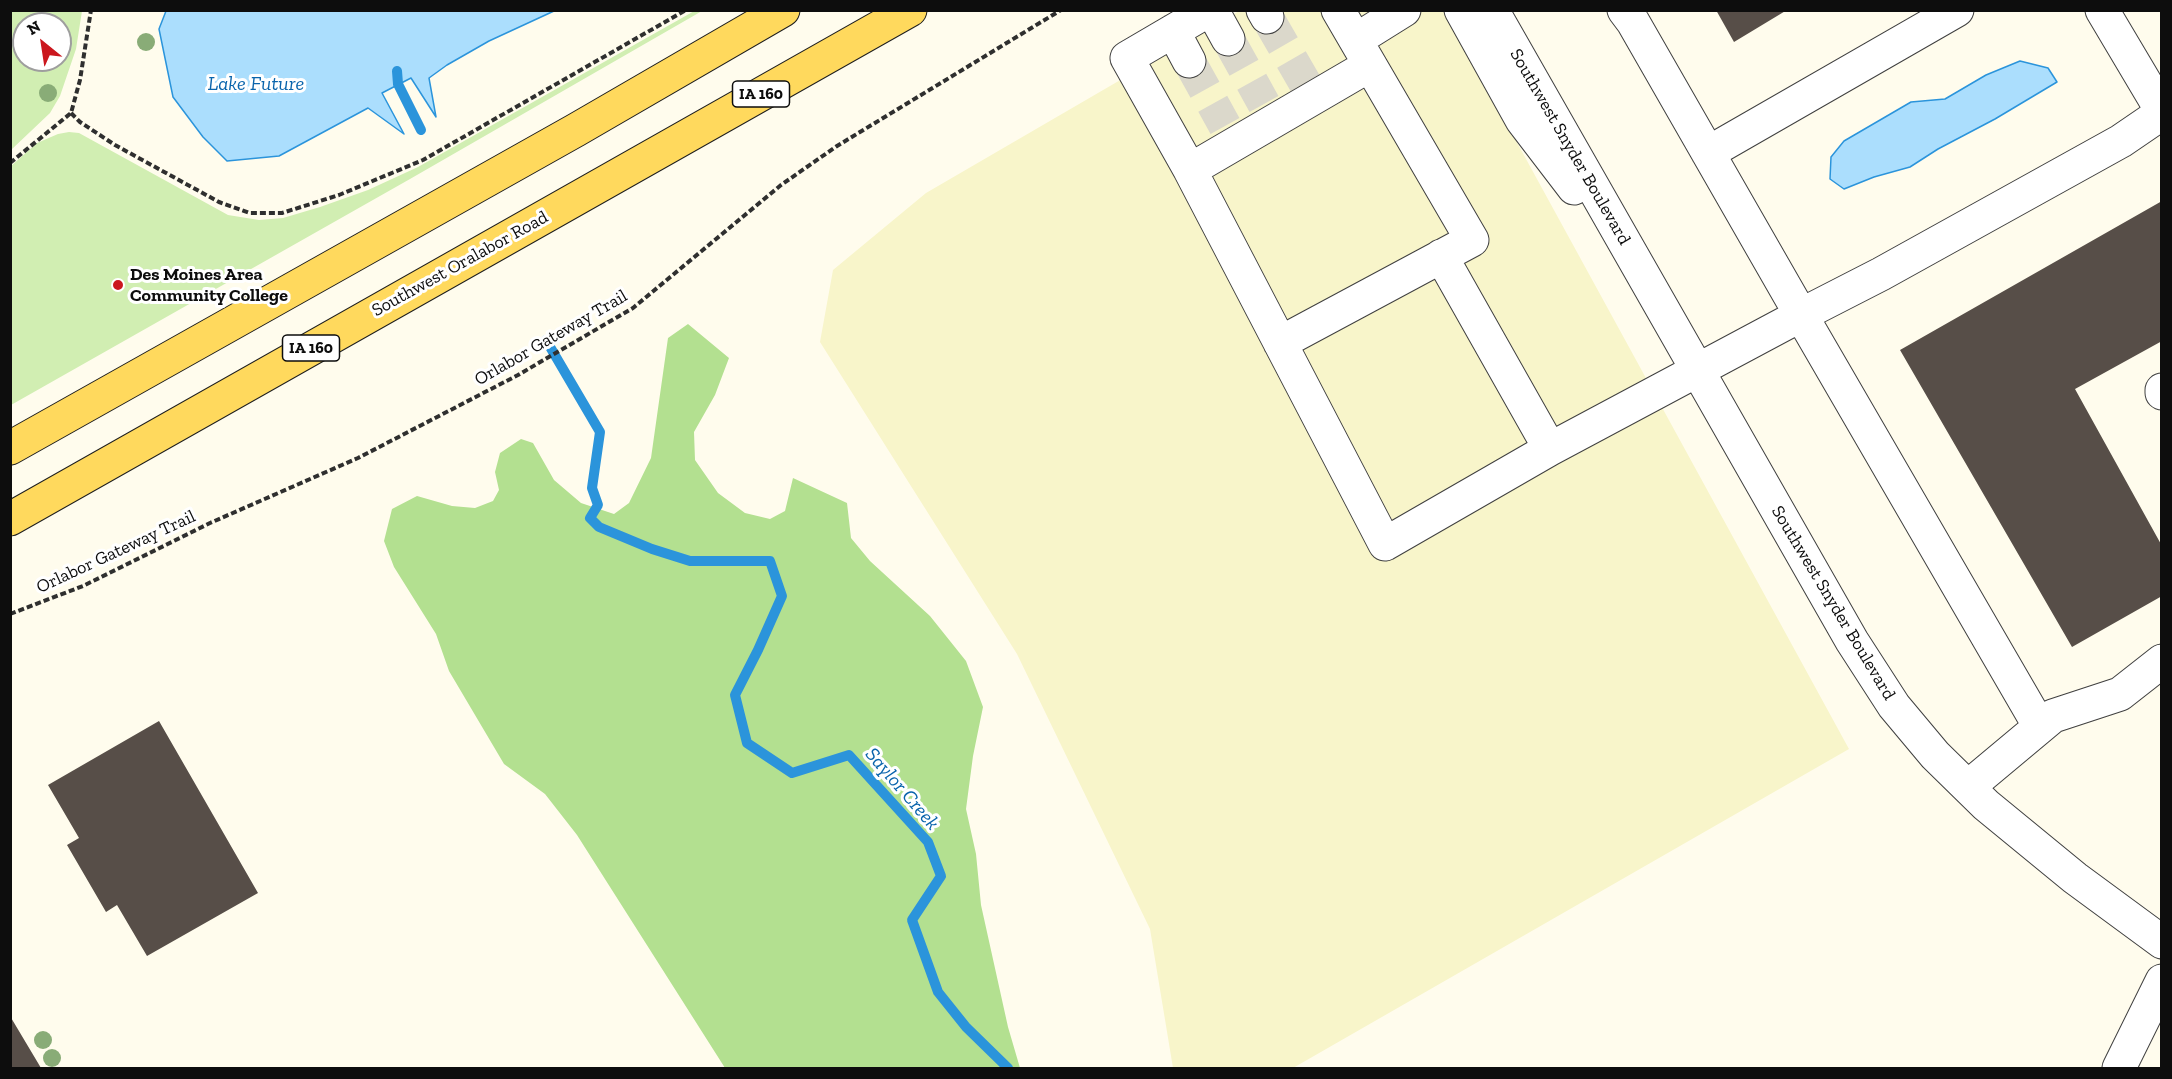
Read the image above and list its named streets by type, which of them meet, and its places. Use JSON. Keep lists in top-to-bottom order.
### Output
{
  "streets": {
    "main road": ["IA 160", "Southwest Oralabor Road"],
    "street": ["Southwest Snyder Boulevard"],
    "path": ["Orlabor Gateway Trail"]
  },
  "water": ["Lake Future", "Saylor Creek"],
  "places": ["Des Moines Area Community College"],
  "north": "top left"
}
